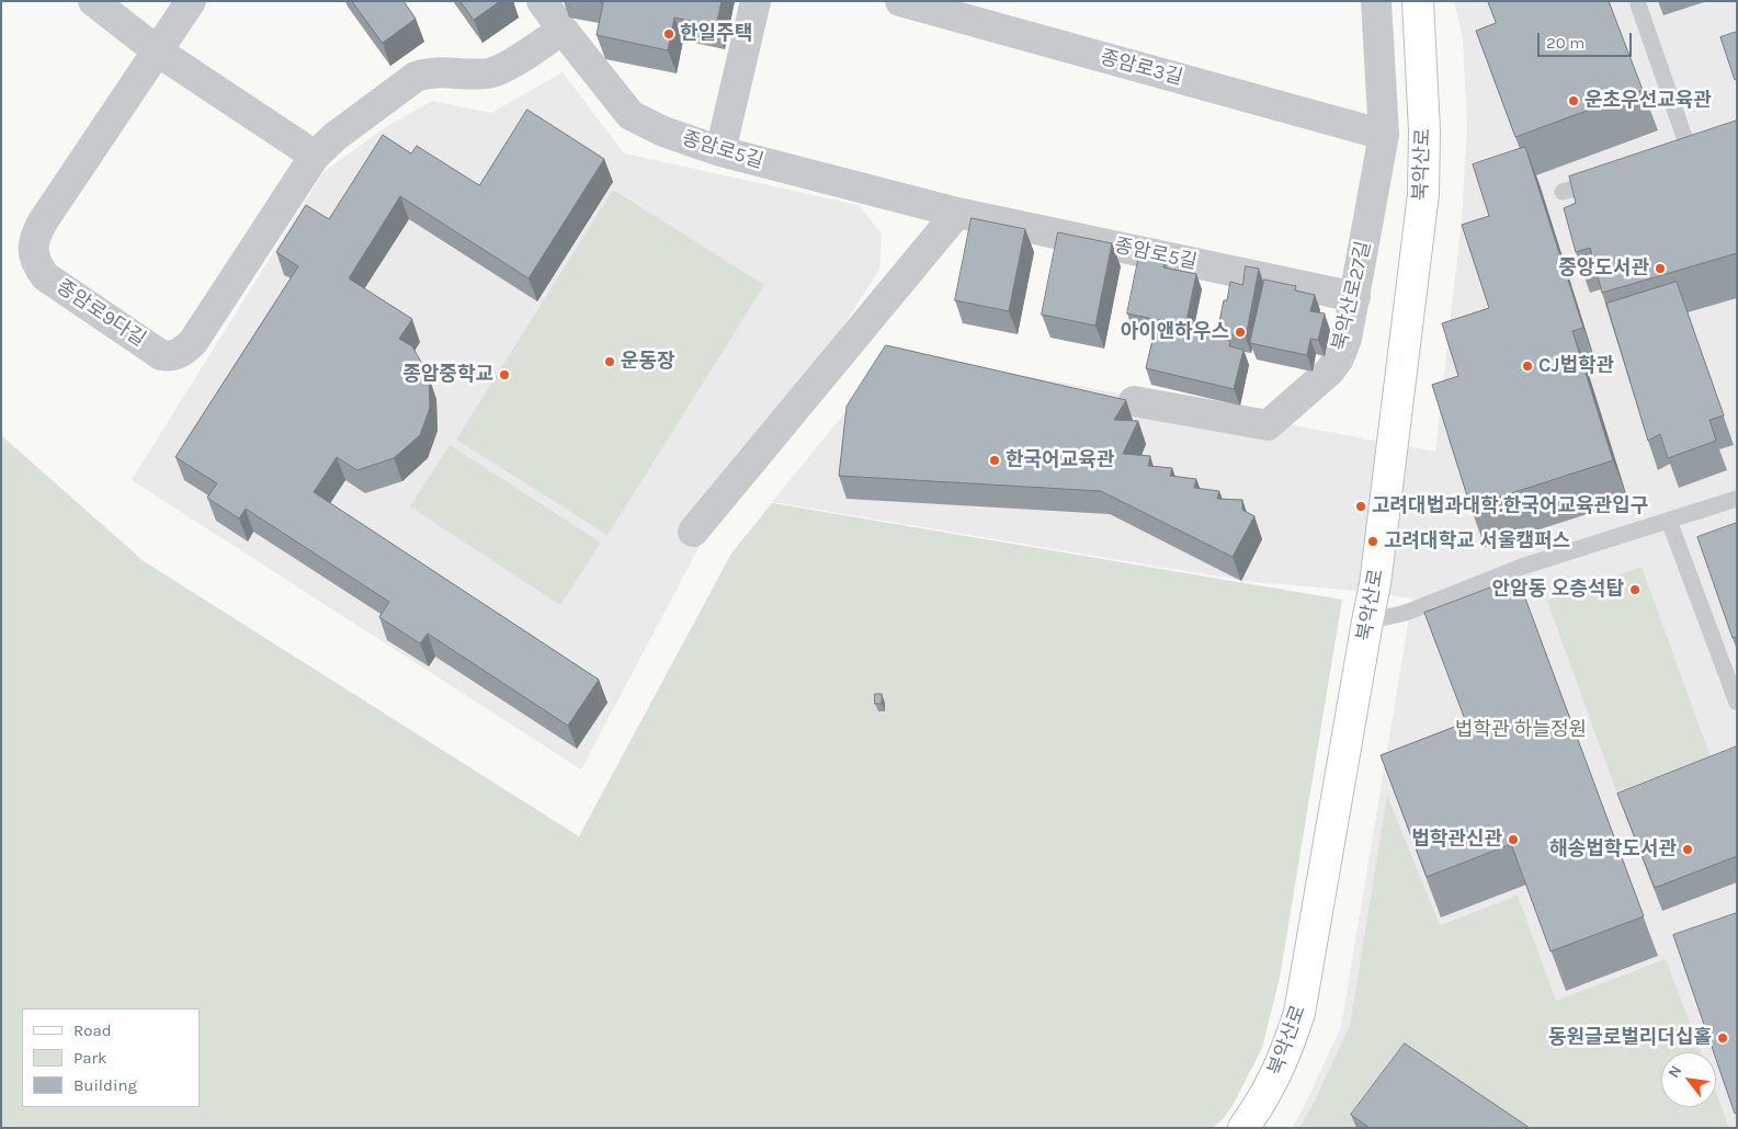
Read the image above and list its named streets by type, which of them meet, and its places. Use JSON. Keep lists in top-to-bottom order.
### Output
{
  "streets": {
    "street": [
      "종암로3길",
      "종암로5길",
      "북악산로",
      "북악산로27길",
      "종암로9다길"
    ]
  },
  "crossings": [
    ["종암로3길", "북악산로27길"],
    ["종암로5길", "북악산로27길"],
    ["종암로5길", "종암로9다길"]
  ],
  "parks": ["법학관 하늘정원"],
  "places": [
    "한일주택",
    "운초우선교육관",
    "중앙도서관",
    "아이앤하우스",
    "운동장",
    "CJ법학관",
    "종암중학교",
    "한국어교육관",
    "고려대법과대학.한국어교육관입구",
    "고려대학교 서울캠퍼스",
    "안암동 오층석탑",
    "법학관신관",
    "해송법학도서관",
    "동원글로벌리더십홀"
  ],
  "legend": ["Road", "Park", "Building"],
  "scale_bar": "20 m",
  "north": "top left"
}
